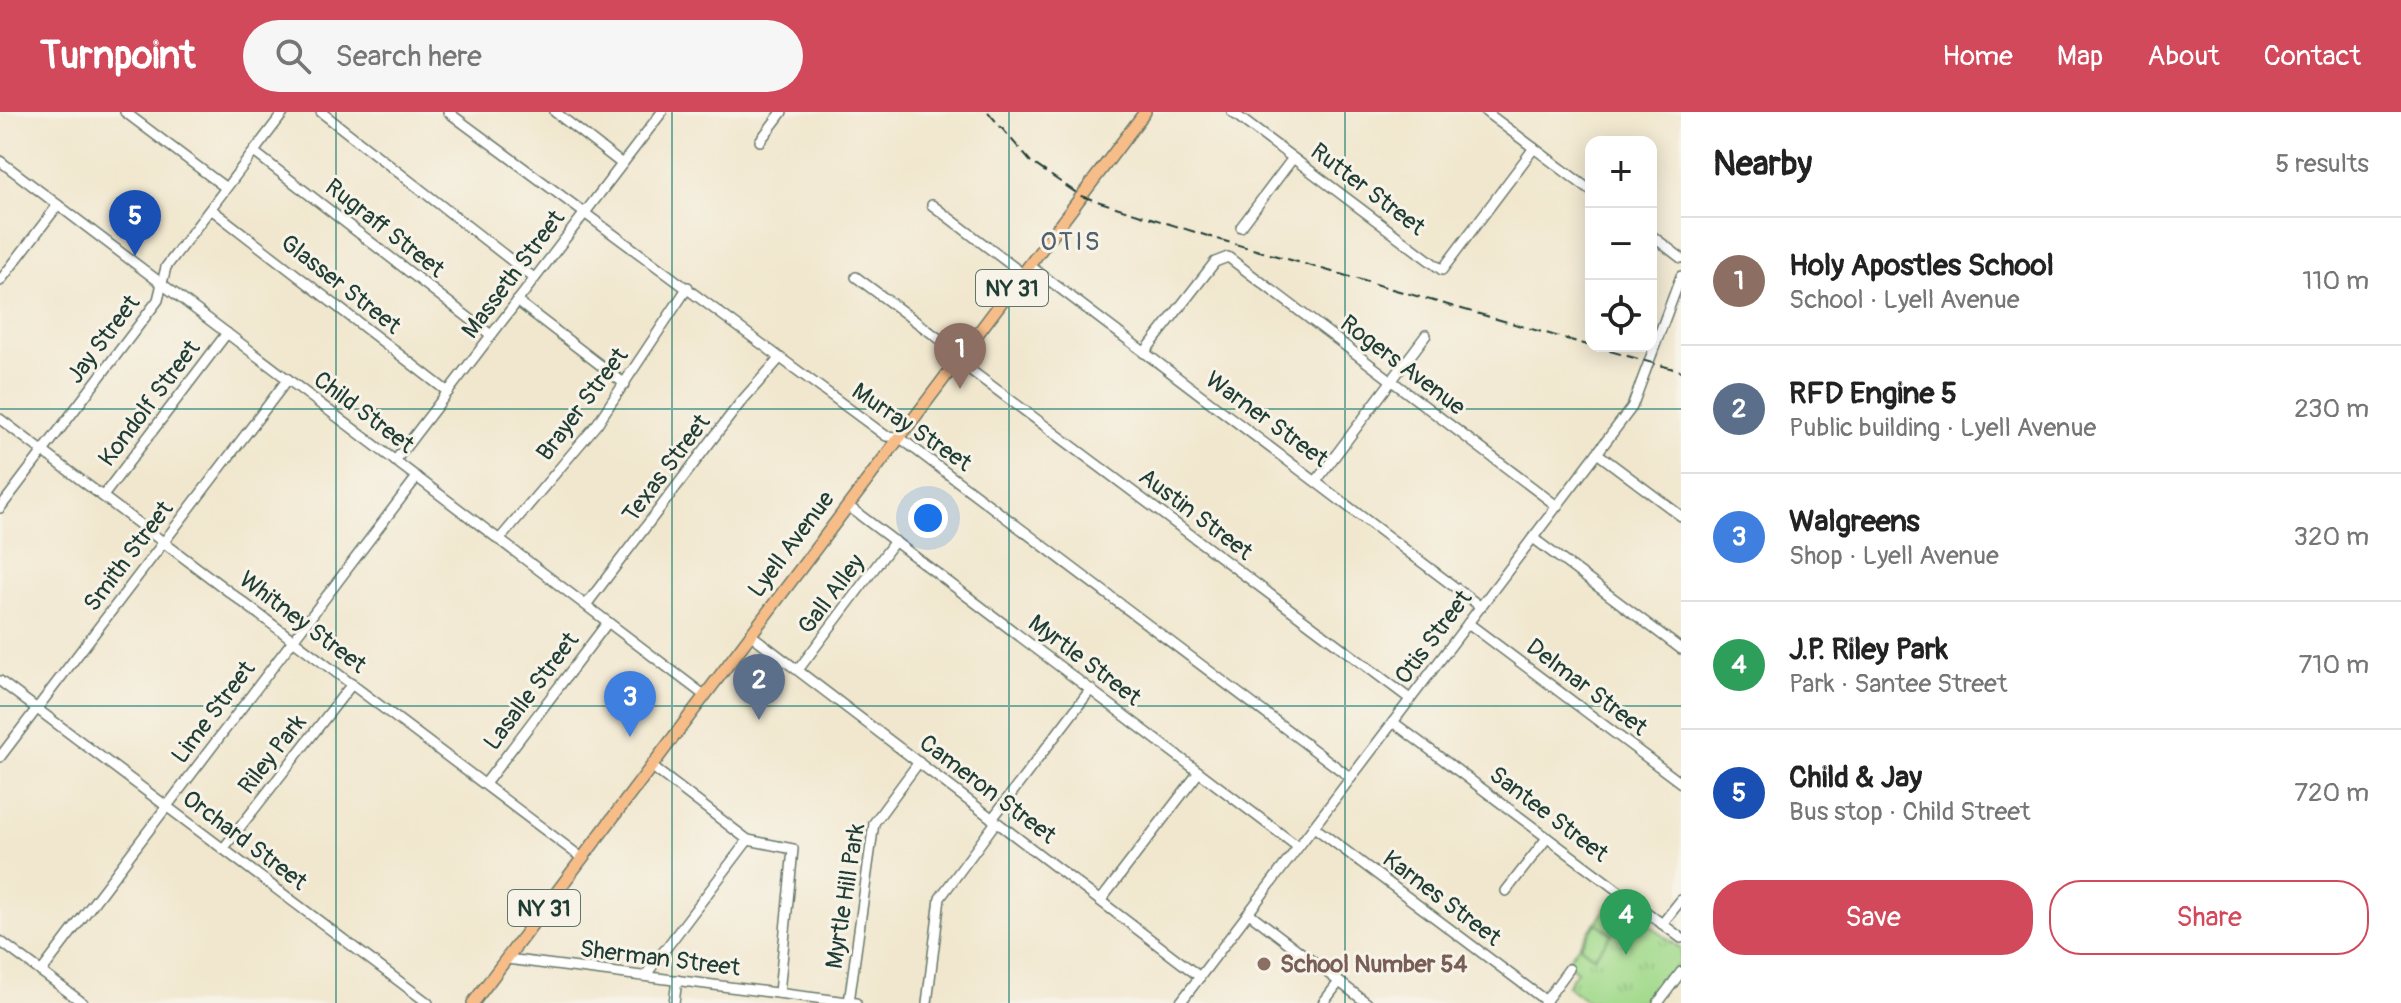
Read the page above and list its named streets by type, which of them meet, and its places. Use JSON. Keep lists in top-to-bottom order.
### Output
{
  "streets": {
    "main road": ["NY 31", "Lyell Avenue"],
    "street": [
      "Rutter Street",
      "Rugraff Street",
      "Masseth Street",
      "Glasser Street",
      "Jay Street",
      "Rogers Avenue",
      "Kondolf Street",
      "Brayer Street",
      "Child Street",
      "Warner Street",
      "Murray Street",
      "Texas Street",
      "Austin Street",
      "Smith Street",
      "Gall Alley",
      "Whitney Street",
      "Otis Street",
      "Myrtle Street",
      "Delmar Street",
      "Lasalle Street",
      "Lime Street",
      "Riley Park",
      "Cameron Street",
      "Santee Street",
      "Orchard Street",
      "Myrtle Hill Park",
      "Karnes Street",
      "Sherman Street"
    ]
  },
  "crossings": [
    ["Rugraff Street", "Masseth Street"],
    ["Rugraff Street", "Jay Street"],
    ["Masseth Street", "Glasser Street"],
    ["Masseth Street", "Child Street"],
    ["Masseth Street", "Murray Street"],
    ["Glasser Street", "Jay Street"],
    ["Jay Street", "Child Street"],
    ["Jay Street", "Whitney Street"],
    ["Rogers Avenue", "Warner Street"],
    ["Rogers Avenue", "Otis Street"],
    ["Kondolf Street", "Child Street"],
    ["Kondolf Street", "Whitney Street"],
    ["Brayer Street", "Child Street"],
    ["Brayer Street", "Murray Street"],
    ["Child Street", "Texas Street"],
    ["Child Street", "Lyell Avenue"],
    ["Child Street", "Smith Street"],
    ["Child Street", "Lasalle Street"],
    ["Child Street", "Lime Street"],
    ["Warner Street", "Lyell Avenue"],
    ["Warner Street", "Otis Street"],
    ["Murray Street", "Texas Street"],
    ["Murray Street", "Lyell Avenue"],
    ["Murray Street", "Otis Street"],
    ["Austin Street", "Lyell Avenue"],
    ["Austin Street", "Otis Street"],
    ["Lyell Avenue", "Whitney Street"],
    ["Lyell Avenue", "Myrtle Street"],
    ["Lyell Avenue", "Cameron Street"],
    ["Lyell Avenue", "Sherman Street"],
    ["Smith Street", "Whitney Street"],
    ["Smith Street", "Orchard Street"],
    ["Gall Alley", "Myrtle Street"],
    ["Gall Alley", "Cameron Street"],
    ["Whitney Street", "Lasalle Street"],
    ["Whitney Street", "Lime Street"],
    ["Whitney Street", "Riley Park"],
    ["Otis Street", "Myrtle Street"],
    ["Otis Street", "Delmar Street"],
    ["Otis Street", "Cameron Street"],
    ["Otis Street", "Santee Street"],
    ["Otis Street", "Karnes Street"],
    ["Lime Street", "Orchard Street"],
    ["Riley Park", "Orchard Street"],
    ["Cameron Street", "Myrtle Hill Park"],
    ["Myrtle Hill Park", "Sherman Street"]
  ],
  "districts": ["OTIS"],
  "places": ["School Number 54"],
  "page": {
    "header": "Turnpoint",
    "search": "Search here",
    "nav": [
      "Home",
      "Map",
      "About",
      "Contact"
    ],
    "heading": ["Nearby", "5 results"],
    "map_buttons": ["+", "−"],
    "pins": [
      "5",
      "1",
      "2",
      "3",
      "4"
    ],
    "list": [
      {
        "mark": "1",
        "name": "Holy Apostles School",
        "note": "School · Lyell Avenue",
        "value": "110 m"
      },
      {
        "mark": "2",
        "name": "RFD Engine 5",
        "note": "Public building · Lyell Avenue",
        "value": "230 m"
      },
      {
        "mark": "3",
        "name": "Walgreens",
        "note": "Shop · Lyell Avenue",
        "value": "320 m"
      },
      {
        "mark": "4",
        "name": "J.P. Riley Park",
        "note": "Park · Santee Street",
        "value": "710 m"
      },
      {
        "mark": "5",
        "name": "Child & Jay",
        "note": "Bus stop · Child Street",
        "value": "720 m"
      }
    ],
    "buttons": ["Save", "Share"]
  }
}
